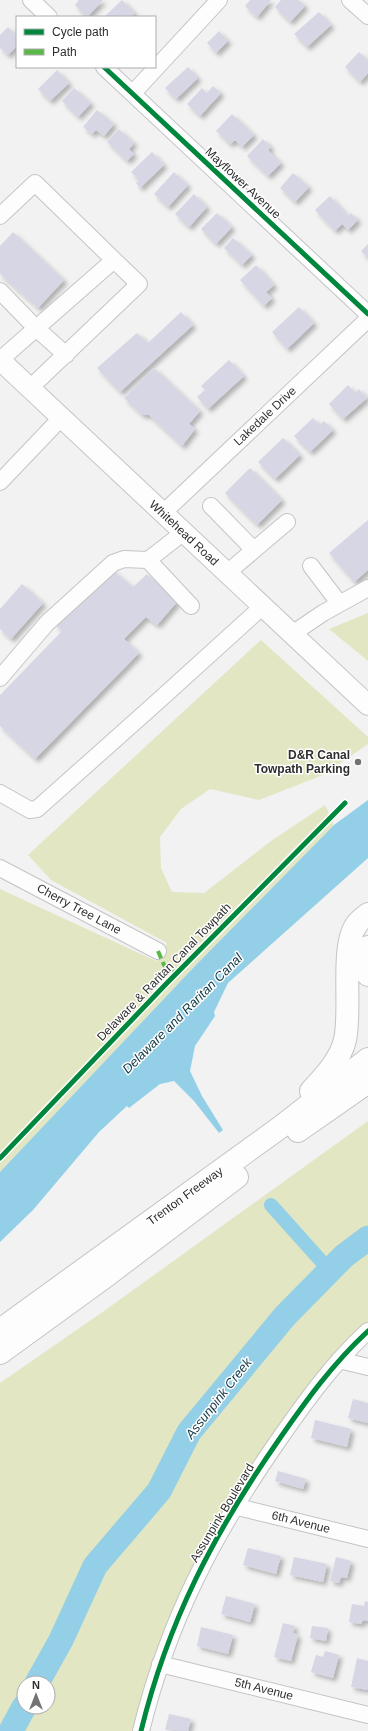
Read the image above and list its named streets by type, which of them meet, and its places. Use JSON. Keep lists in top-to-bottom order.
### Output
{
  "streets": {
    "highway": ["Trenton Freeway"],
    "main road": ["Whitehead Road"],
    "street": [
      "Mayflower Avenue",
      "Lakedale Drive",
      "Cherry Tree Lane",
      "Assunpink Boulevard",
      "6th Avenue",
      "5th Avenue"
    ],
    "cycle path": ["Delaware & Raritan Canal Towpath"]
  },
  "crossings": [
    ["Lakedale Drive", "Whitehead Road"],
    ["Assunpink Boulevard", "6th Avenue"],
    ["Assunpink Boulevard", "5th Avenue"]
  ],
  "water": ["Delaware and Raritan Canal", "Assunpink Creek"],
  "places": ["D&R Canal Towpath Parking"],
  "legend": ["Cycle path", "Path"],
  "north": "top"
}
